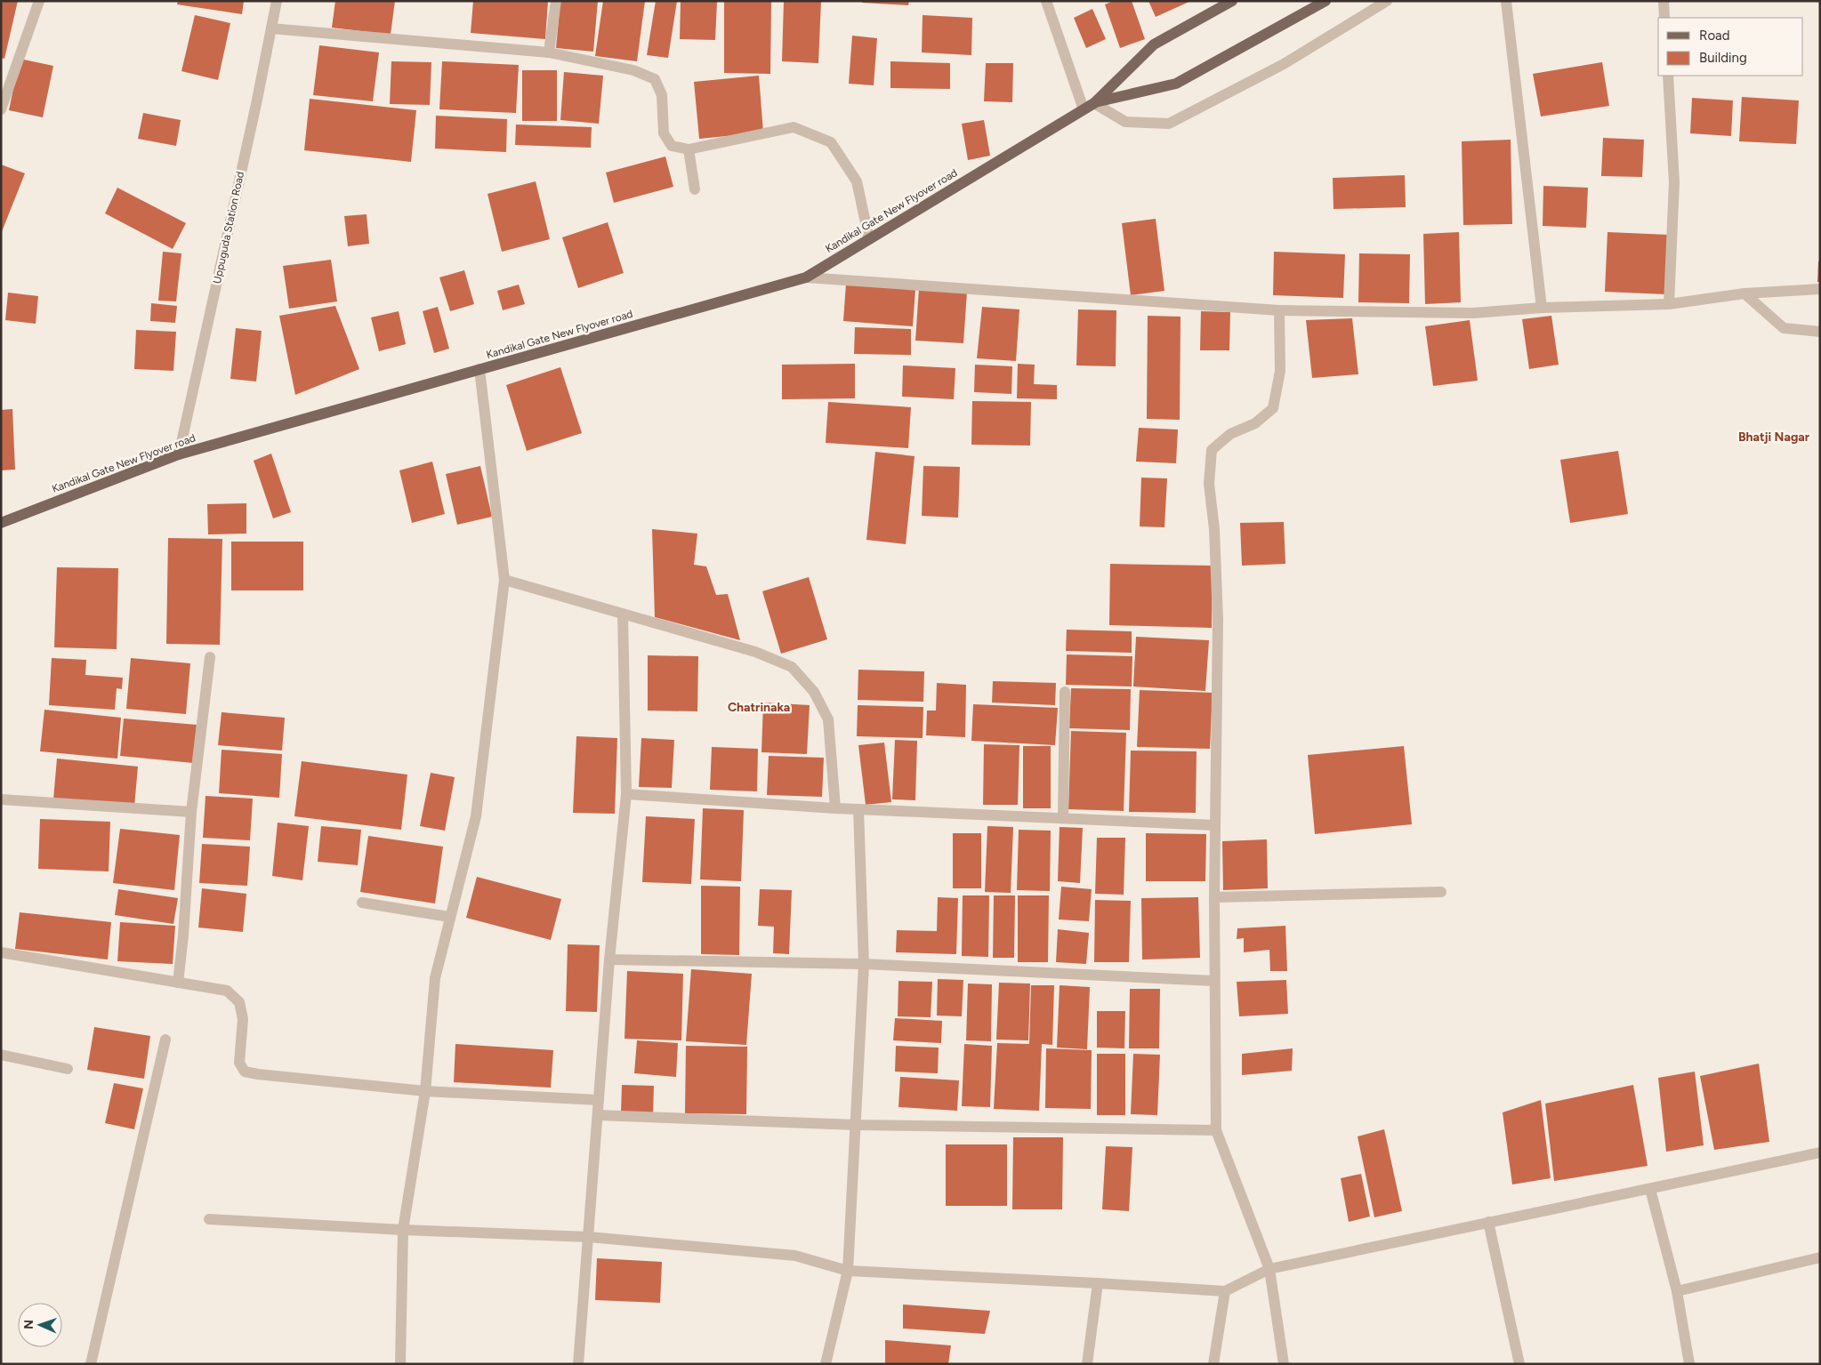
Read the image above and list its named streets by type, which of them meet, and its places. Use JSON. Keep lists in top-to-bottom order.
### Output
{
  "streets": {
    "main road": ["Kandikal Gate New Flyover road"],
    "street": ["Uppuguda Station Road"]
  },
  "crossings": [
    ["Kandikal Gate New Flyover road", "Uppuguda Station Road"]
  ],
  "districts": ["Bhatji Nagar", "Chatrinaka"],
  "legend": ["Road", "Building"],
  "north": "left"
}
